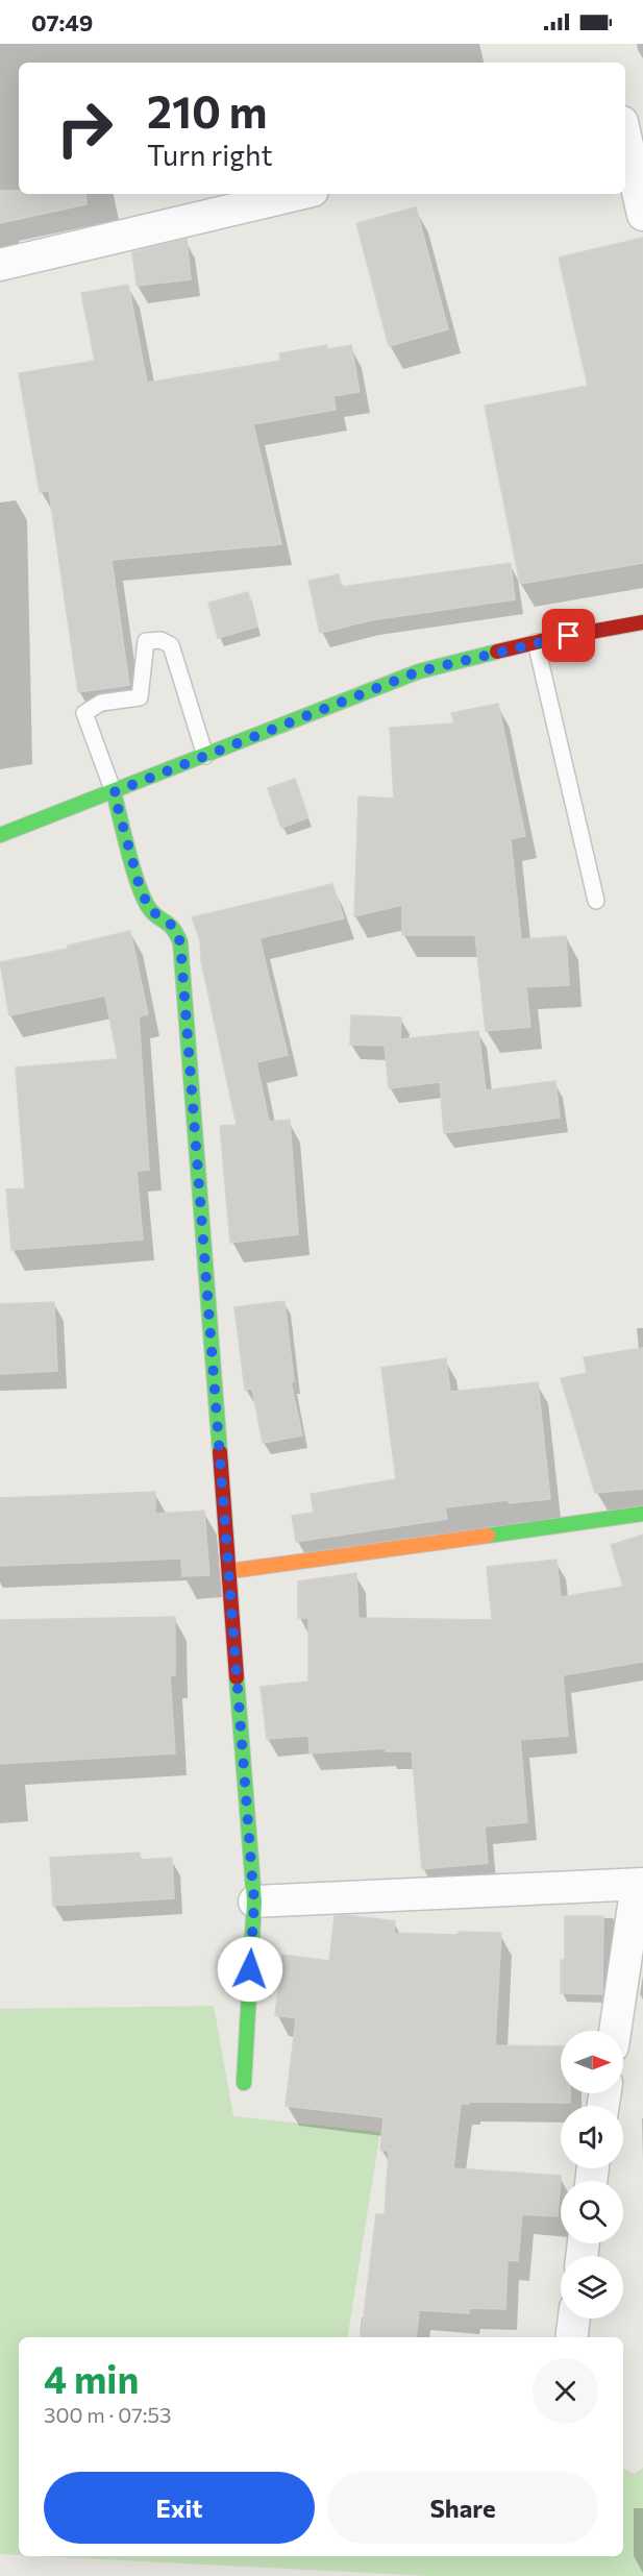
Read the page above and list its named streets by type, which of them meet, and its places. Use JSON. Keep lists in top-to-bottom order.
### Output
{
  "north": "right",
  "page": {
    "status": "07:49",
    "turn": ["210 m", "Turn right"],
    "heading": ["4 min", "300 m · 07:53"],
    "buttons": ["Exit", "Share"]
  }
}
